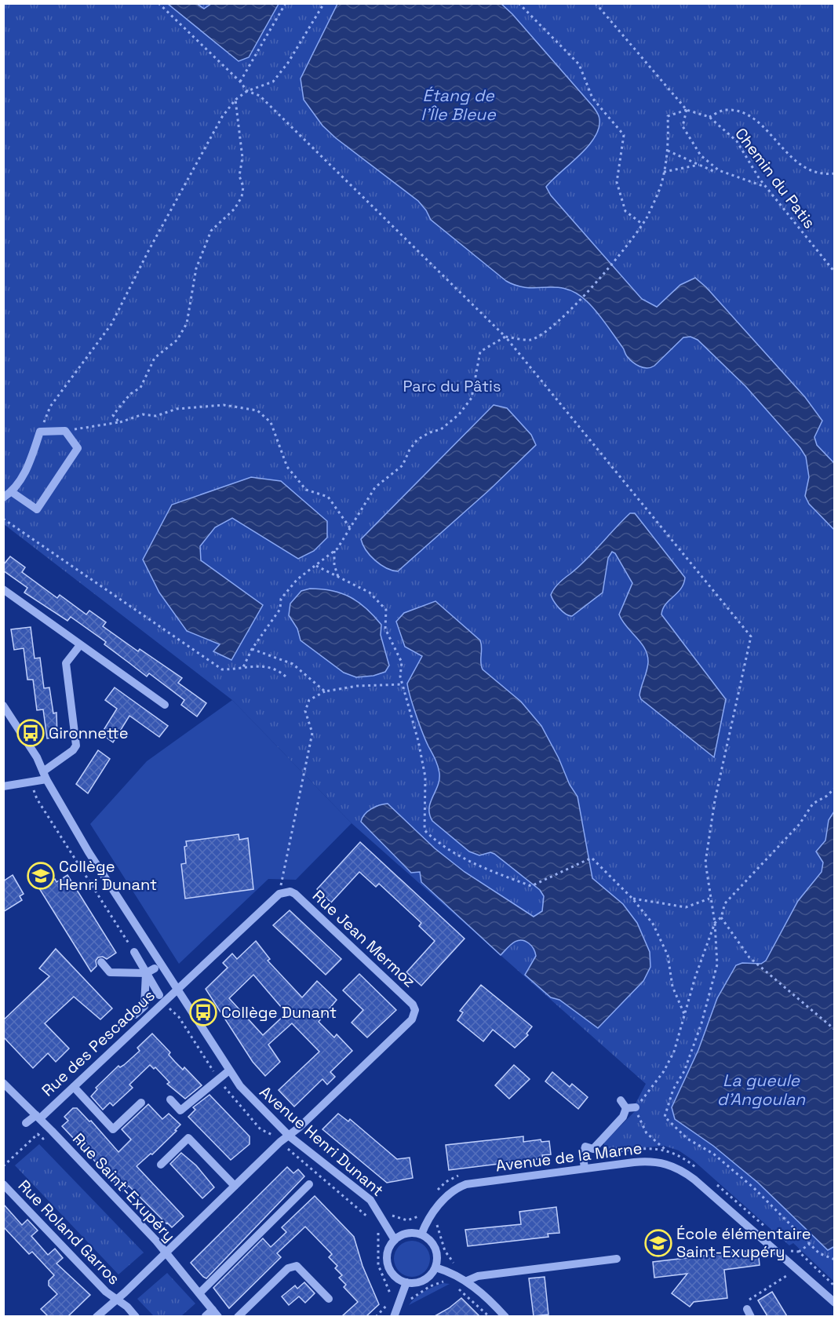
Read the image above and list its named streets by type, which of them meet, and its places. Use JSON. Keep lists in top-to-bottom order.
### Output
{
  "streets": {
    "street": [
      "Rue Jean Mermoz",
      "Rue des Pescadous",
      "Avenue Henri Dunant",
      "Avenue de la Marne",
      "Rue Saint-Exupéry",
      "Rue Roland Garros"
    ],
    "path": ["Chemin du Patis"]
  },
  "crossings": [
    ["Rue Jean Mermoz", "Avenue Henri Dunant"],
    ["Rue des Pescadous", "Avenue Henri Dunant"],
    ["Rue des Pescadous", "Rue Saint-Exupéry"],
    ["Avenue Henri Dunant", "Avenue de la Marne"]
  ],
  "water": ["Étang de l'Île Bleue", "La gueule d'Angoulan"],
  "parks": ["Parc du Pâtis"],
  "places": {
    "bus stop": ["Gironnette", "Collège Dunant"],
    "school or university": ["Collège Henri Dunant", "École élémentaire Saint-Exupéry"]
  }
}
